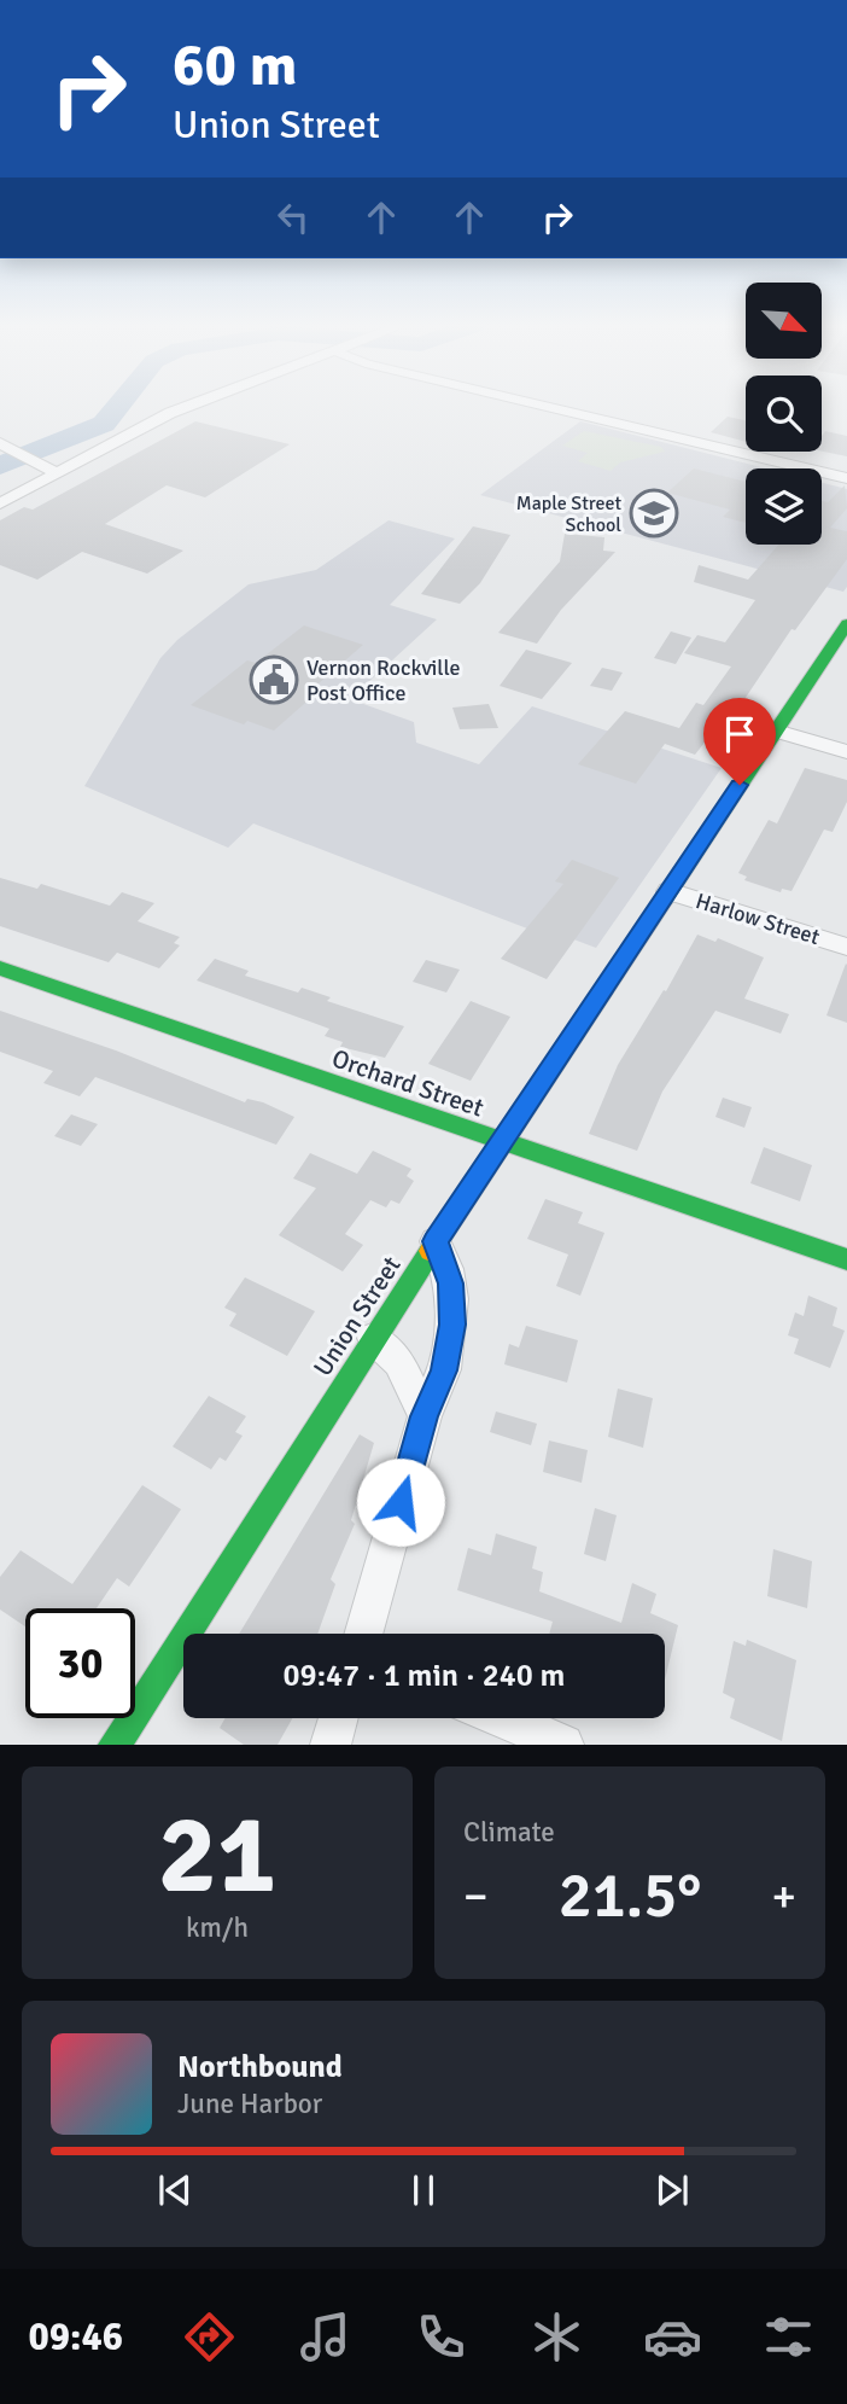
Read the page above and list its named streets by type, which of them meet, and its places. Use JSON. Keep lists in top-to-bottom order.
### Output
{
  "streets": {
    "main road": ["Orchard Street", "Union Street"],
    "street": ["Harlow Street"]
  },
  "crossings": [
    ["Harlow Street", "Union Street"],
    ["Orchard Street", "Union Street"]
  ],
  "places": {
    "school or university": ["Maple Street School"],
    "public building": ["Vernon Rockville Post Office"]
  },
  "north": "bottom right",
  "page": {
    "turn": ["60 m", "Union Street"],
    "limit": "30",
    "trip": "09:47 · 1 min · 240 m",
    "tile": [
      ["21", "km/h"],
      "Climate"
    ],
    "heat": ["−", "21.5°", "+"],
    "song": ["Northbound", "June Harbor"],
    "tabs": "09:46"
  }
}
